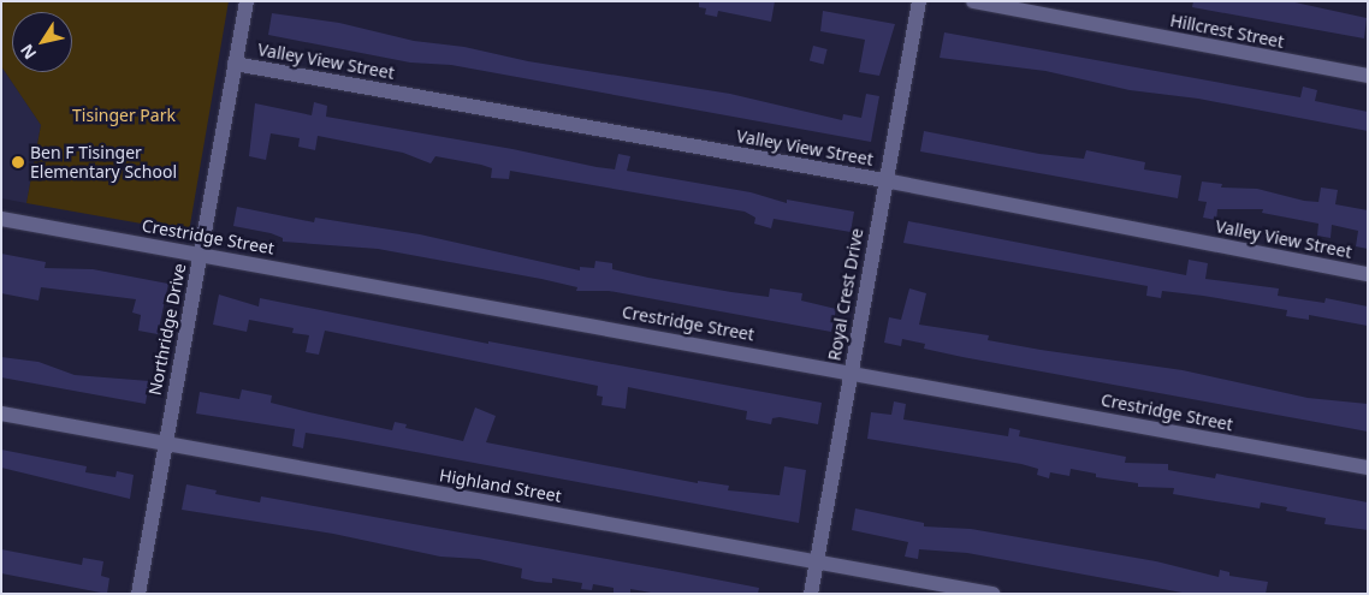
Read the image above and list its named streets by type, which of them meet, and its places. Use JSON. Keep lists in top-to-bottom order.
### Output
{
  "streets": {
    "street": [
      "Hillcrest Street",
      "Valley View Street",
      "Crestridge Street",
      "Royal Crest Drive",
      "Northridge Drive",
      "Highland Street"
    ]
  },
  "crossings": [
    ["Valley View Street", "Royal Crest Drive"],
    ["Valley View Street", "Northridge Drive"],
    ["Crestridge Street", "Royal Crest Drive"],
    ["Crestridge Street", "Northridge Drive"],
    ["Royal Crest Drive", "Highland Street"],
    ["Northridge Drive", "Highland Street"]
  ],
  "parks": ["Tisinger Park"],
  "places": ["Ben F Tisinger Elementary School"],
  "north": "bottom left"
}
